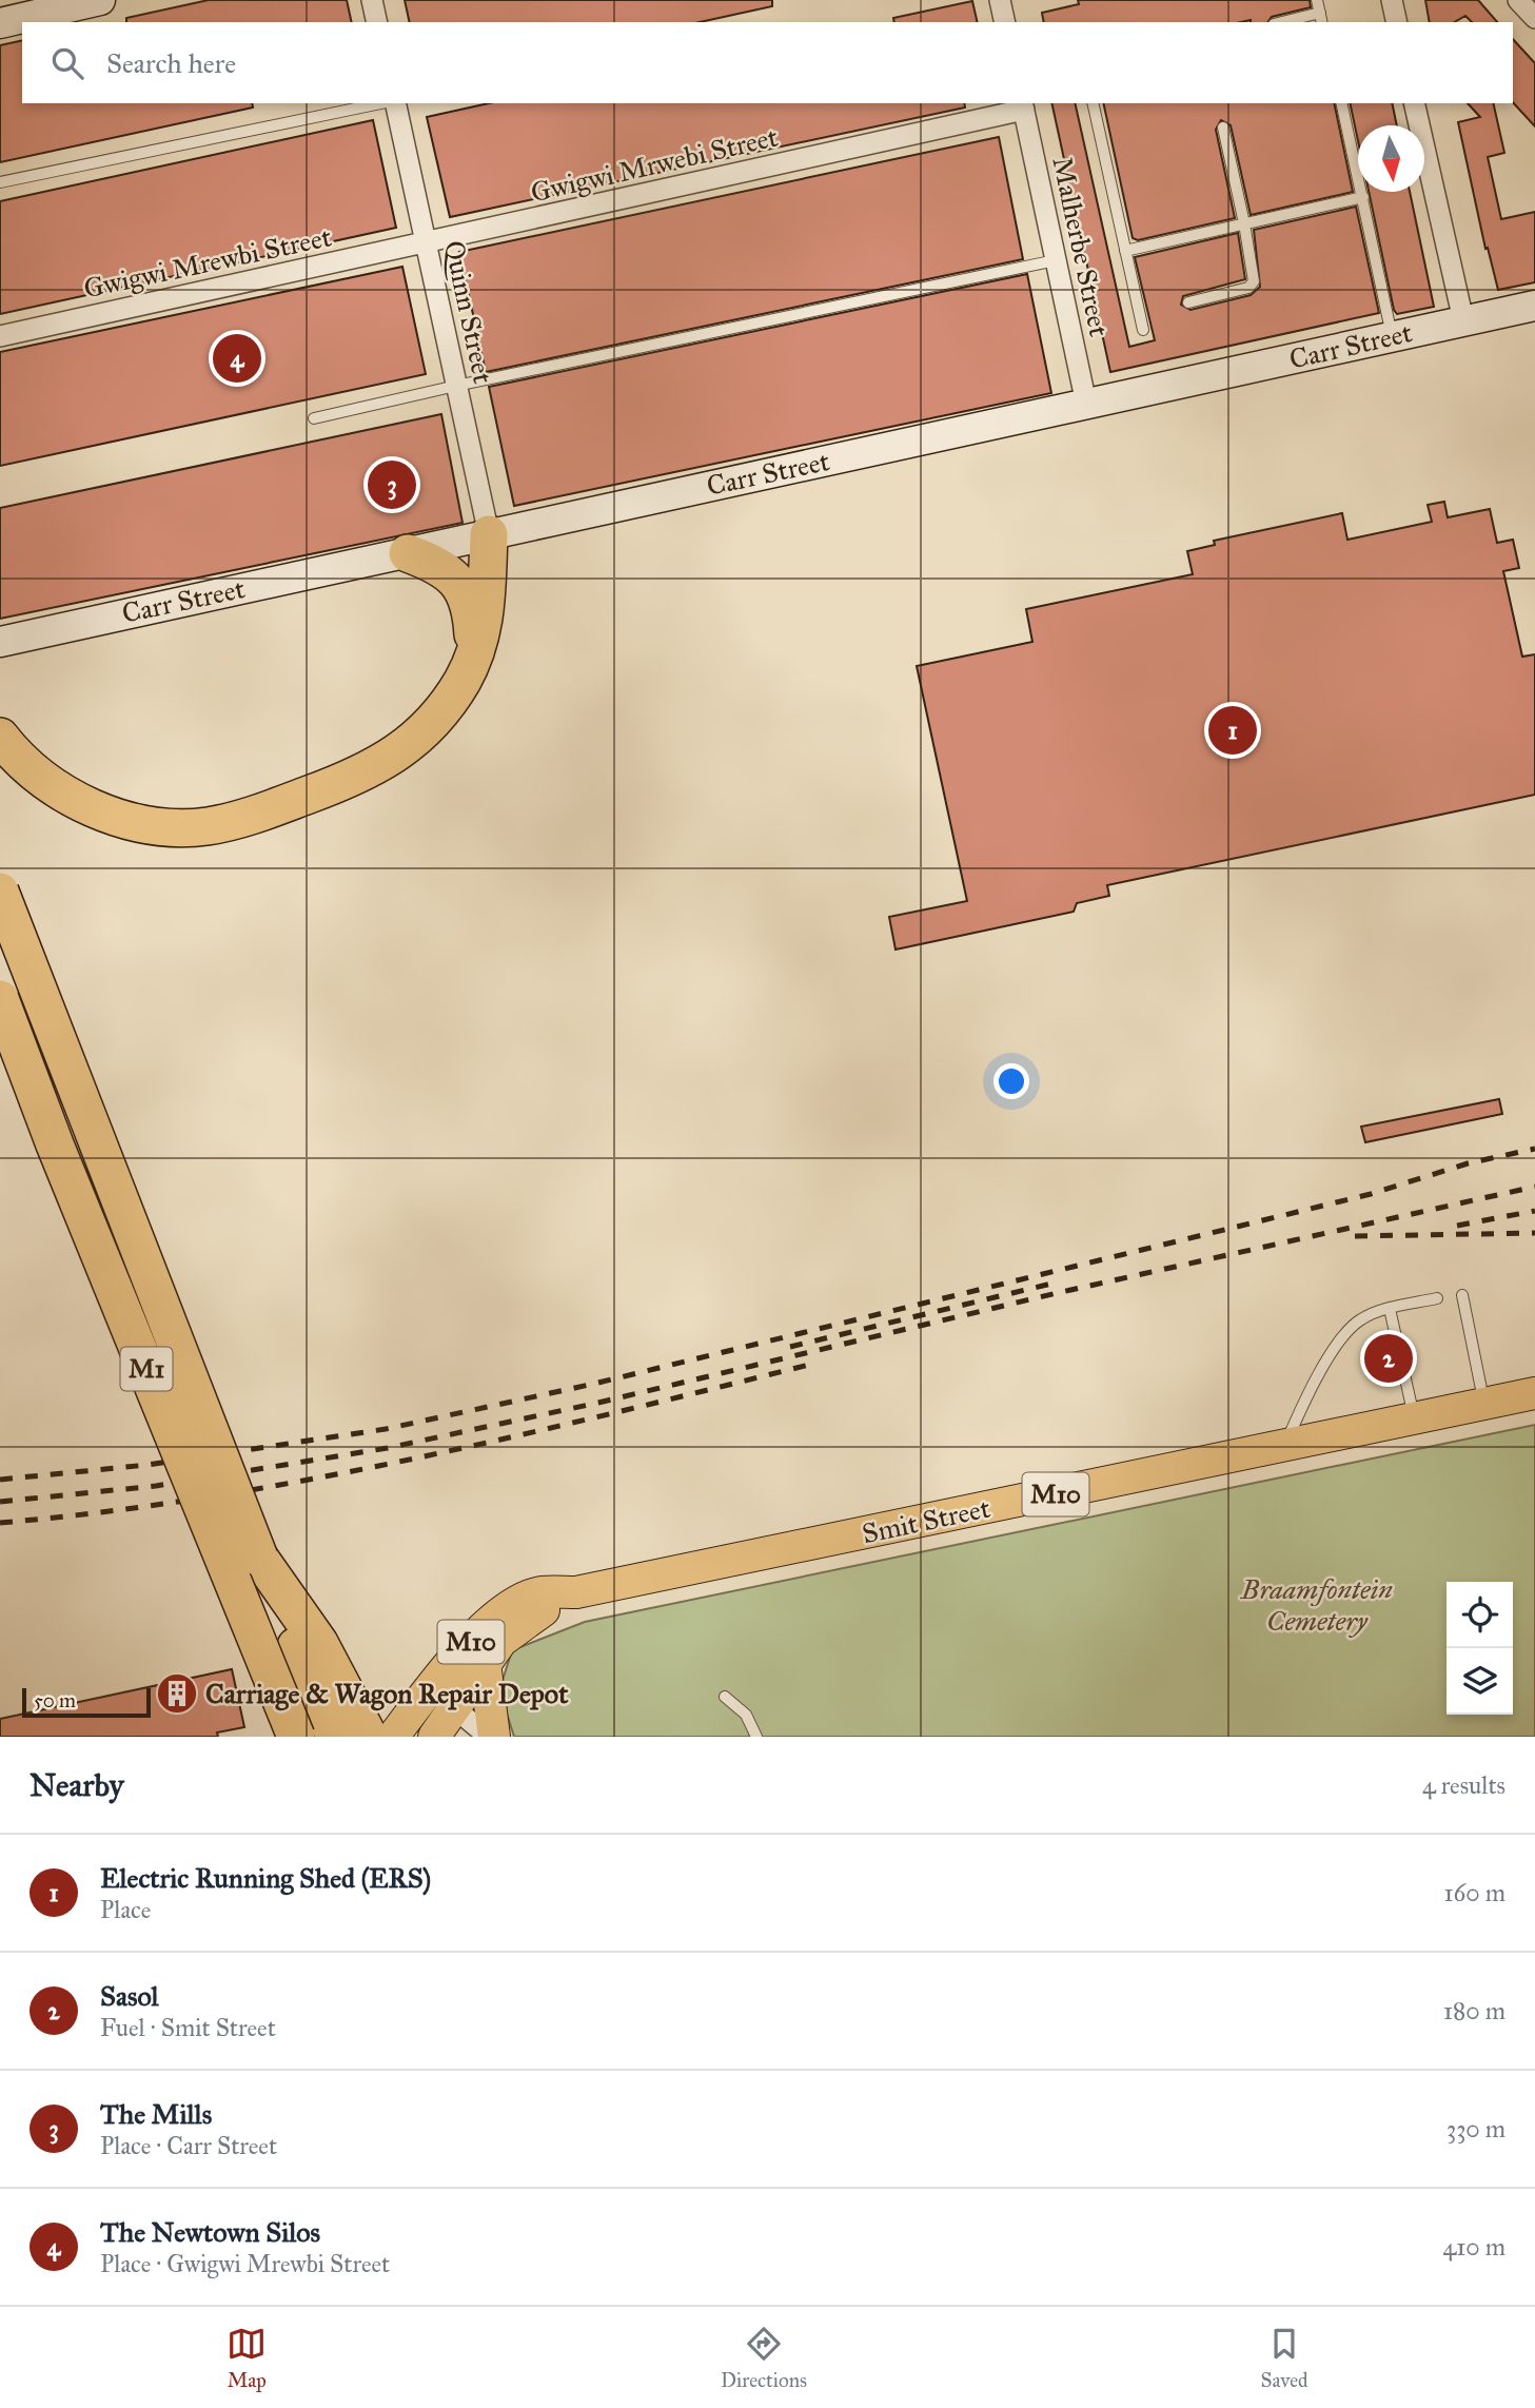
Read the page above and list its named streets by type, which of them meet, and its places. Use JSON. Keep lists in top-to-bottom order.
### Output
{
  "streets": {
    "highway": ["M1"],
    "main road": ["M10", "Smit Street"],
    "street": [
      "Gwigwi Mrwebi Street",
      "Malherbe Street",
      "Gwigwi Mrewbi Street",
      "Quinn Street",
      "Carr Street"
    ]
  },
  "crossings": [
    ["Gwigwi Mrwebi Street", "Malherbe Street"],
    ["Gwigwi Mrwebi Street", "Gwigwi Mrewbi Street"],
    ["Gwigwi Mrwebi Street", "Quinn Street"],
    ["Malherbe Street", "Carr Street"],
    ["Gwigwi Mrewbi Street", "Quinn Street"],
    ["Quinn Street", "Carr Street"]
  ],
  "parks": ["Braamfontein Cemetery"],
  "places": {
    "building": ["Carriage & Wagon Repair Depot"]
  },
  "scale_bar": "50 m",
  "north": "bottom",
  "page": {
    "search": "Search here",
    "pins": [
      "4",
      "3",
      "1",
      "2"
    ],
    "scale": "50 m",
    "heading": ["Nearby", "4 results"],
    "list": [
      {
        "mark": "1",
        "name": "Electric Running Shed (ERS)",
        "note": "Place",
        "value": "160 m"
      },
      {
        "mark": "2",
        "name": "Sasol",
        "note": "Fuel · Smit Street",
        "value": "180 m"
      },
      {
        "mark": "3",
        "name": "The Mills",
        "note": "Place · Carr Street",
        "value": "330 m"
      },
      {
        "mark": "4",
        "name": "The Newtown Silos",
        "note": "Place · Gwigwi Mrewbi Street",
        "value": "410 m"
      }
    ],
    "nav": ["Map", "Directions", "Saved"]
  }
}
